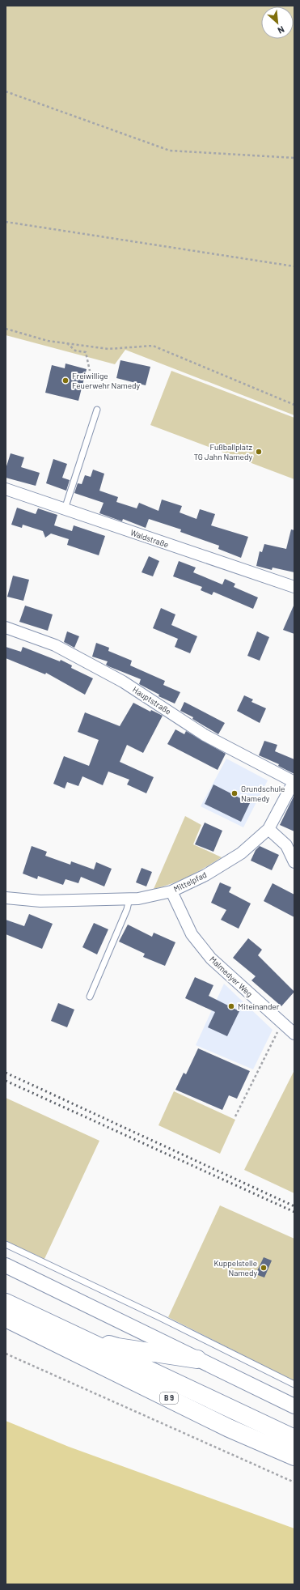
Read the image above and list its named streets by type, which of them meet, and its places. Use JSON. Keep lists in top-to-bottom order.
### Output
{
  "streets": {
    "main road": ["B 9"],
    "street": [
      "Waldstraße",
      "Hauptstraße",
      "Mittelpfad",
      "Malmedyer Weg"
    ]
  },
  "crossings": [
    ["Hauptstraße", "Mittelpfad"],
    ["Mittelpfad", "Malmedyer Weg"]
  ],
  "places": [
    "Freiwillige Feuerwehr Namedy",
    "Fußballplatz TG Jahn Namedy",
    "Grundschule Namedy",
    "Miteinander",
    "Kuppelstelle Namedy"
  ],
  "north": "bottom right"
}
